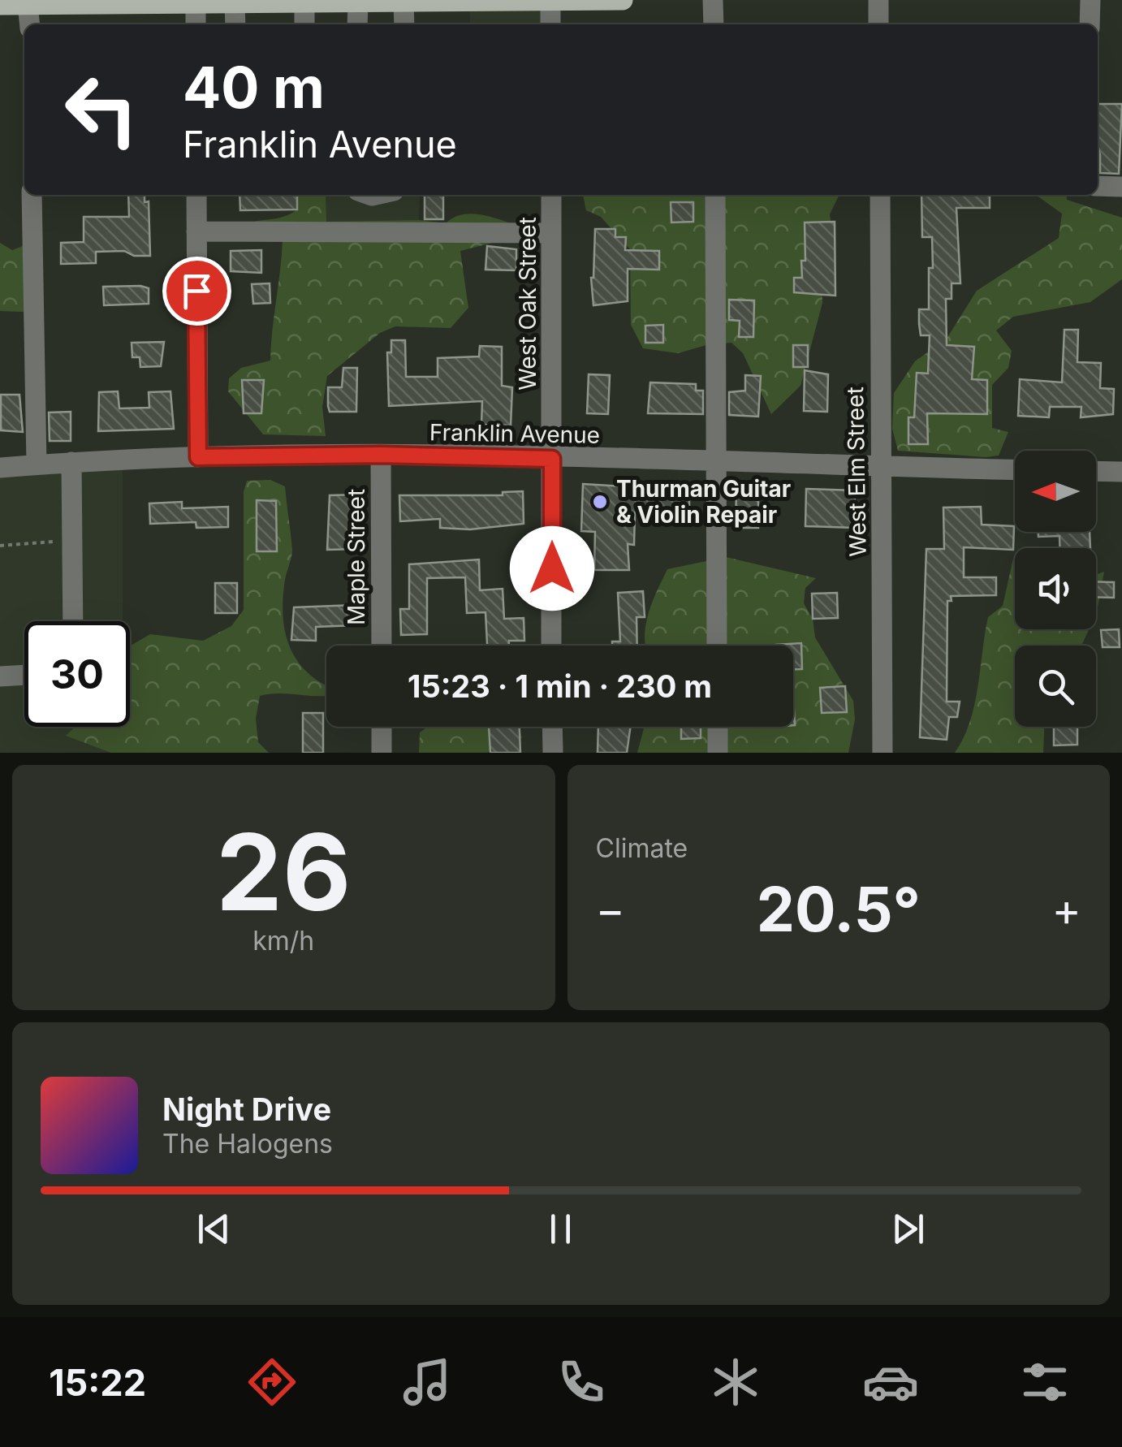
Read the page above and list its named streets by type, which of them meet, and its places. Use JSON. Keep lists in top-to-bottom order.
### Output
{
  "streets": {
    "street": [
      "West Oak Street",
      "Franklin Avenue",
      "West Elm Street",
      "Maple Street"
    ]
  },
  "crossings": [
    ["West Oak Street", "Franklin Avenue"],
    ["Franklin Avenue", "West Elm Street"],
    ["Franklin Avenue", "Maple Street"]
  ],
  "places": ["Thurman Guitar & Violin Repair"],
  "north": "left",
  "page": {
    "turn": ["40 m", "Franklin Avenue"],
    "limit": "30",
    "trip": "15:23 · 1 min · 230 m",
    "tile": [
      ["26", "km/h"],
      "Climate"
    ],
    "heat": ["−", "20.5°", "+"],
    "song": ["Night Drive", "The Halogens"],
    "tabs": "15:22"
  }
}
